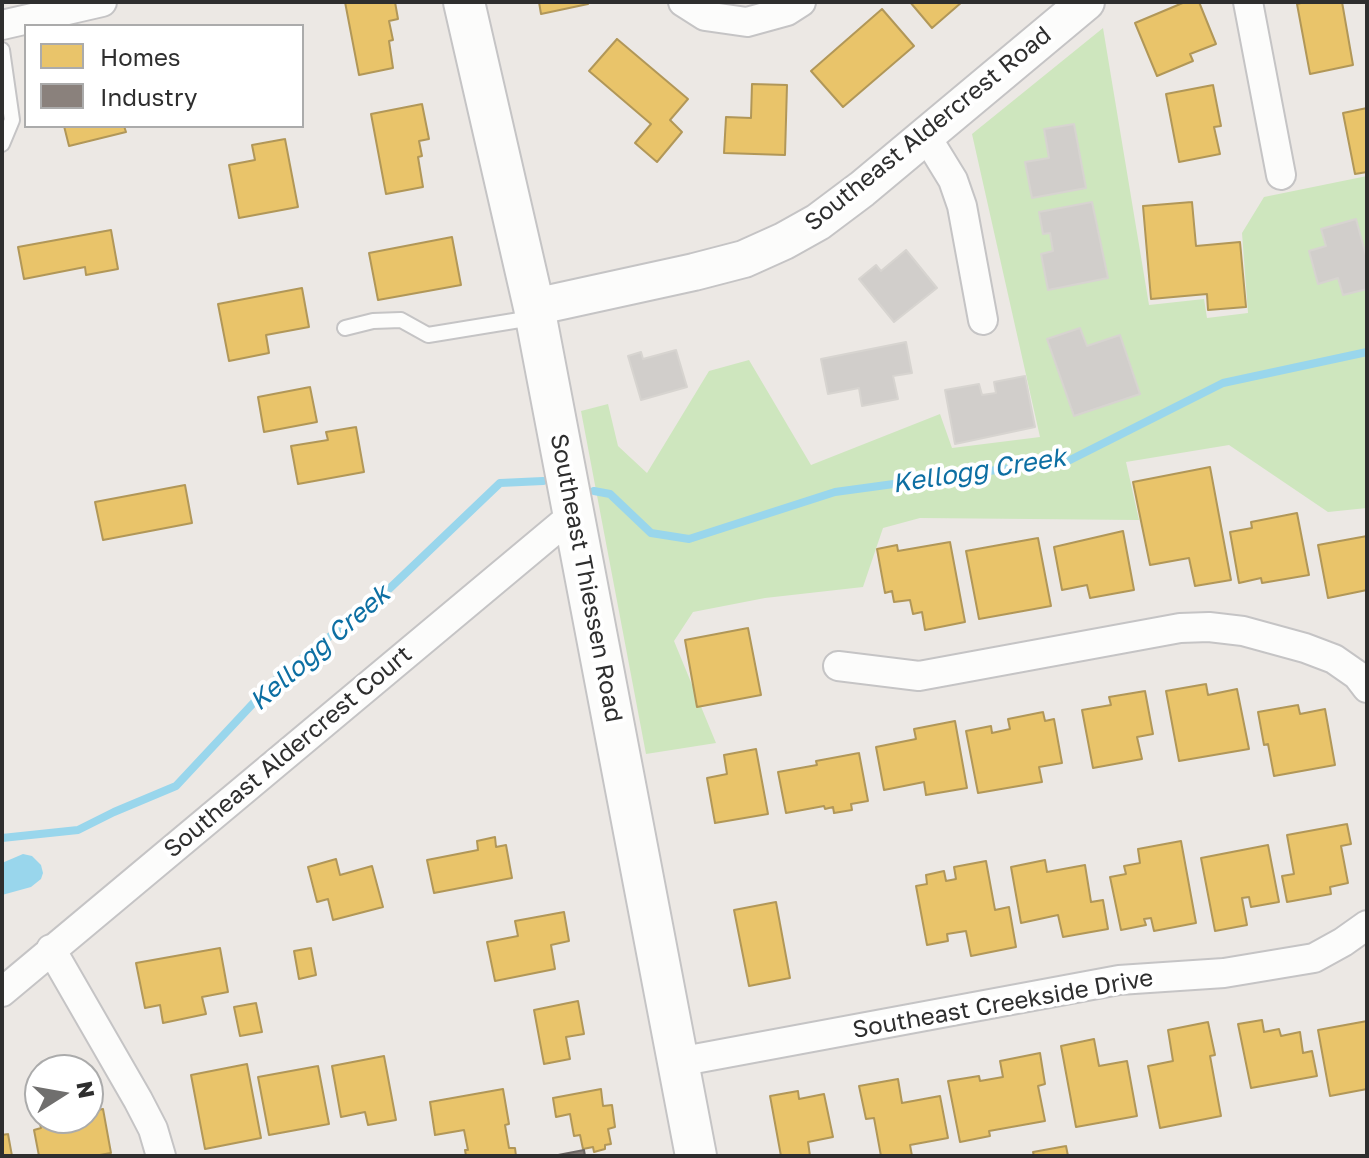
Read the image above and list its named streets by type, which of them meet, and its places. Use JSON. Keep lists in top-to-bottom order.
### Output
{
  "streets": {
    "main road": ["Southeast Thiessen Road"],
    "street": ["Southeast Aldercrest Road", "Southeast Aldercrest Court", "Southeast Creekside Drive"]
  },
  "crossings": [
    ["Southeast Aldercrest Road", "Southeast Thiessen Road"],
    ["Southeast Thiessen Road", "Southeast Aldercrest Court"],
    ["Southeast Thiessen Road", "Southeast Creekside Drive"]
  ],
  "water": ["Kellogg Creek"],
  "legend": ["Homes", "Industry"],
  "north": "right"
}
